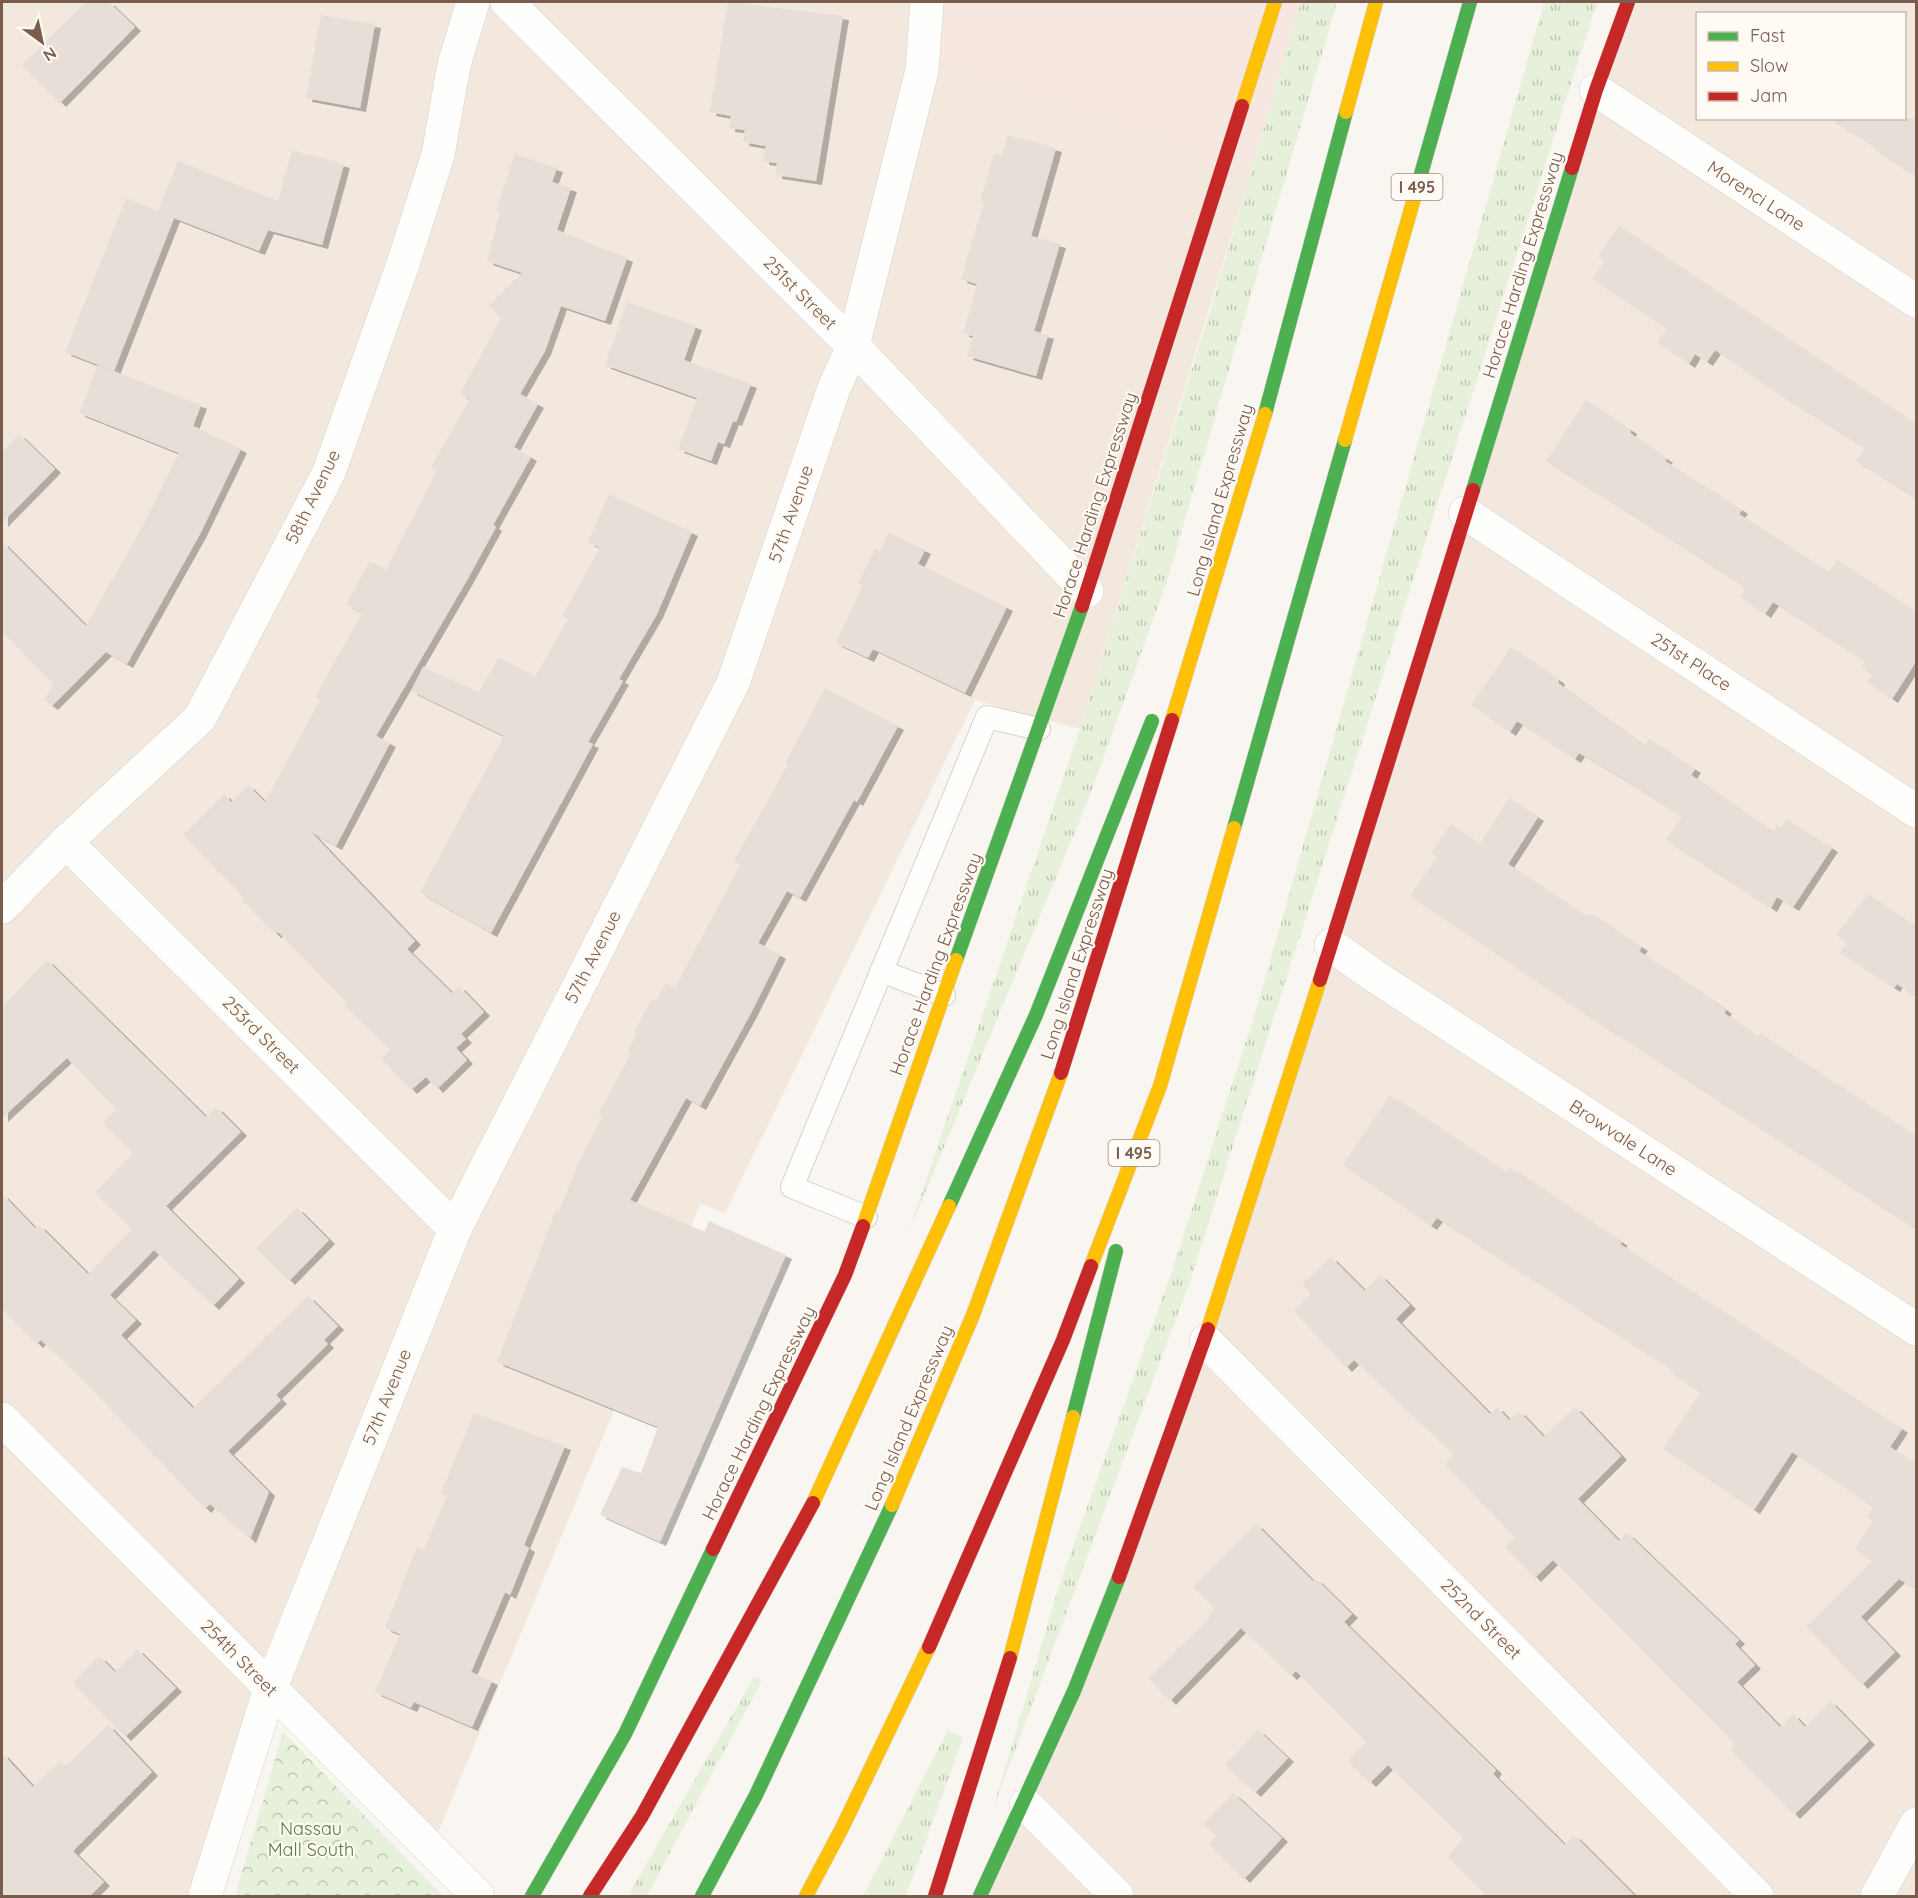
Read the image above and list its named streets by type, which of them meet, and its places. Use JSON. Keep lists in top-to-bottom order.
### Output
{
  "streets": {
    "main road": ["I 495", "Horace Harding Expressway", "Long Island Expressway"],
    "street": [
      "Morenci Lane",
      "251st Street",
      "58th Avenue",
      "57th Avenue",
      "251st Place",
      "253rd Street",
      "Browvale Lane",
      "252nd Street",
      "254th Street"
    ]
  },
  "crossings": [
    ["Morenci Lane", "Horace Harding Expressway"],
    ["Horace Harding Expressway", "251st Street"],
    ["Horace Harding Expressway", "251st Place"],
    ["Horace Harding Expressway", "Browvale Lane"],
    ["Horace Harding Expressway", "252nd Street"],
    ["251st Street", "57th Avenue"],
    ["58th Avenue", "253rd Street"],
    ["57th Avenue", "253rd Street"],
    ["57th Avenue", "254th Street"]
  ],
  "parks": ["Nassau Mall South"],
  "legend": ["Fast", "Slow", "Jam"],
  "north": "bottom right"
}
